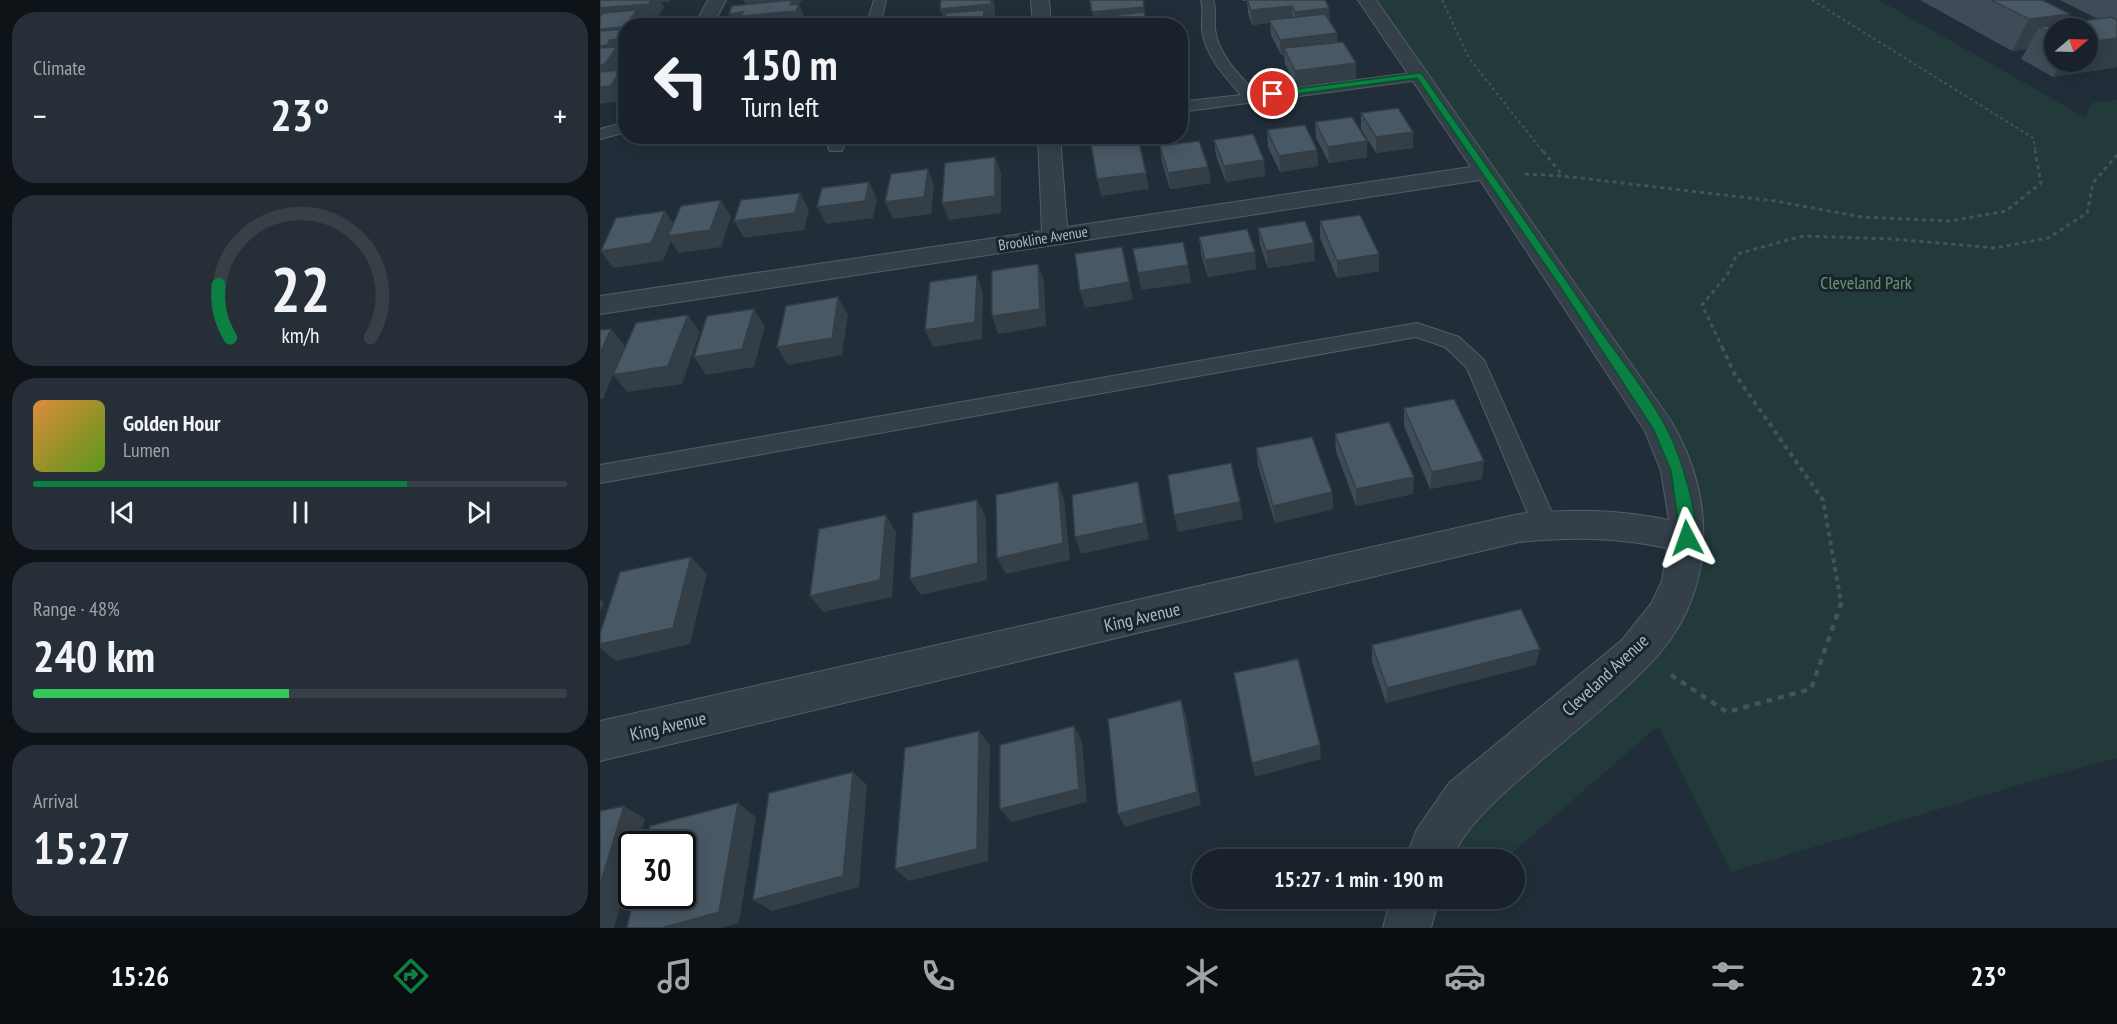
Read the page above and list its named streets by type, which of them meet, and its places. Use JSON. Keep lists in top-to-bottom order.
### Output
{
  "streets": {
    "street": ["Brookline Avenue", "King Avenue", "Cleveland Avenue"]
  },
  "crossings": [
    ["Brookline Avenue", "Cleveland Avenue"],
    ["King Avenue", "Cleveland Avenue"]
  ],
  "parks": ["Cleveland Park"],
  "north": "right",
  "page": {
    "tile": [
      "Climate",
      ["Range · 48%", "240 km"],
      ["Arrival", "15:27"]
    ],
    "turn": ["150 m", "Turn left"],
    "heat": ["−", "23°", "+"],
    "song": ["Golden Hour", "Lumen"],
    "limit": "30",
    "trip": "15:27 · 1 min · 190 m",
    "tabs": ["15:26", "23°"],
    "gauge": ["22", "km/h"]
  }
}
